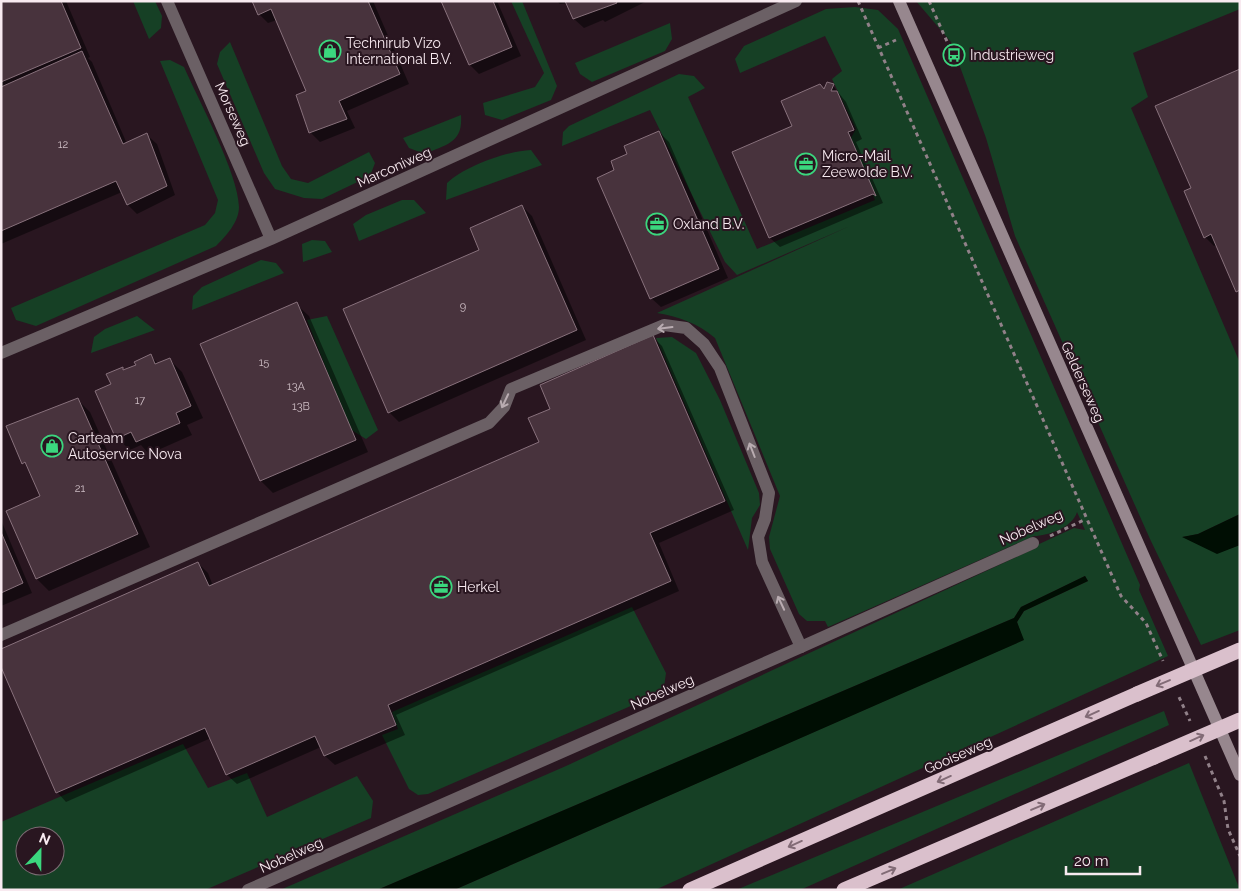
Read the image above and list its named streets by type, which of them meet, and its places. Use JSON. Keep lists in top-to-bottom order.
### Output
{
  "streets": {
    "highway": ["Gooiseweg"],
    "street": [
      "Morseweg",
      "Marconiweg",
      "Gelderseweg",
      "Nobelweg"
    ]
  },
  "crossings": [
    ["Morseweg", "Marconiweg"]
  ],
  "places": {
    "shop": ["Technirub Vizo International B.V.", "Carteam Autoservice Nova"],
    "bus stop": ["Industrieweg"],
    "office": ["Micro-Mail Zeewolde B.V.", "Oxland B.V.", "Herkel"]
  },
  "house_numbers": [
    "12",
    "9",
    "15",
    "13A",
    "17",
    "13B",
    "21"
  ],
  "scale_bar": "20 m",
  "north": "top"
}
